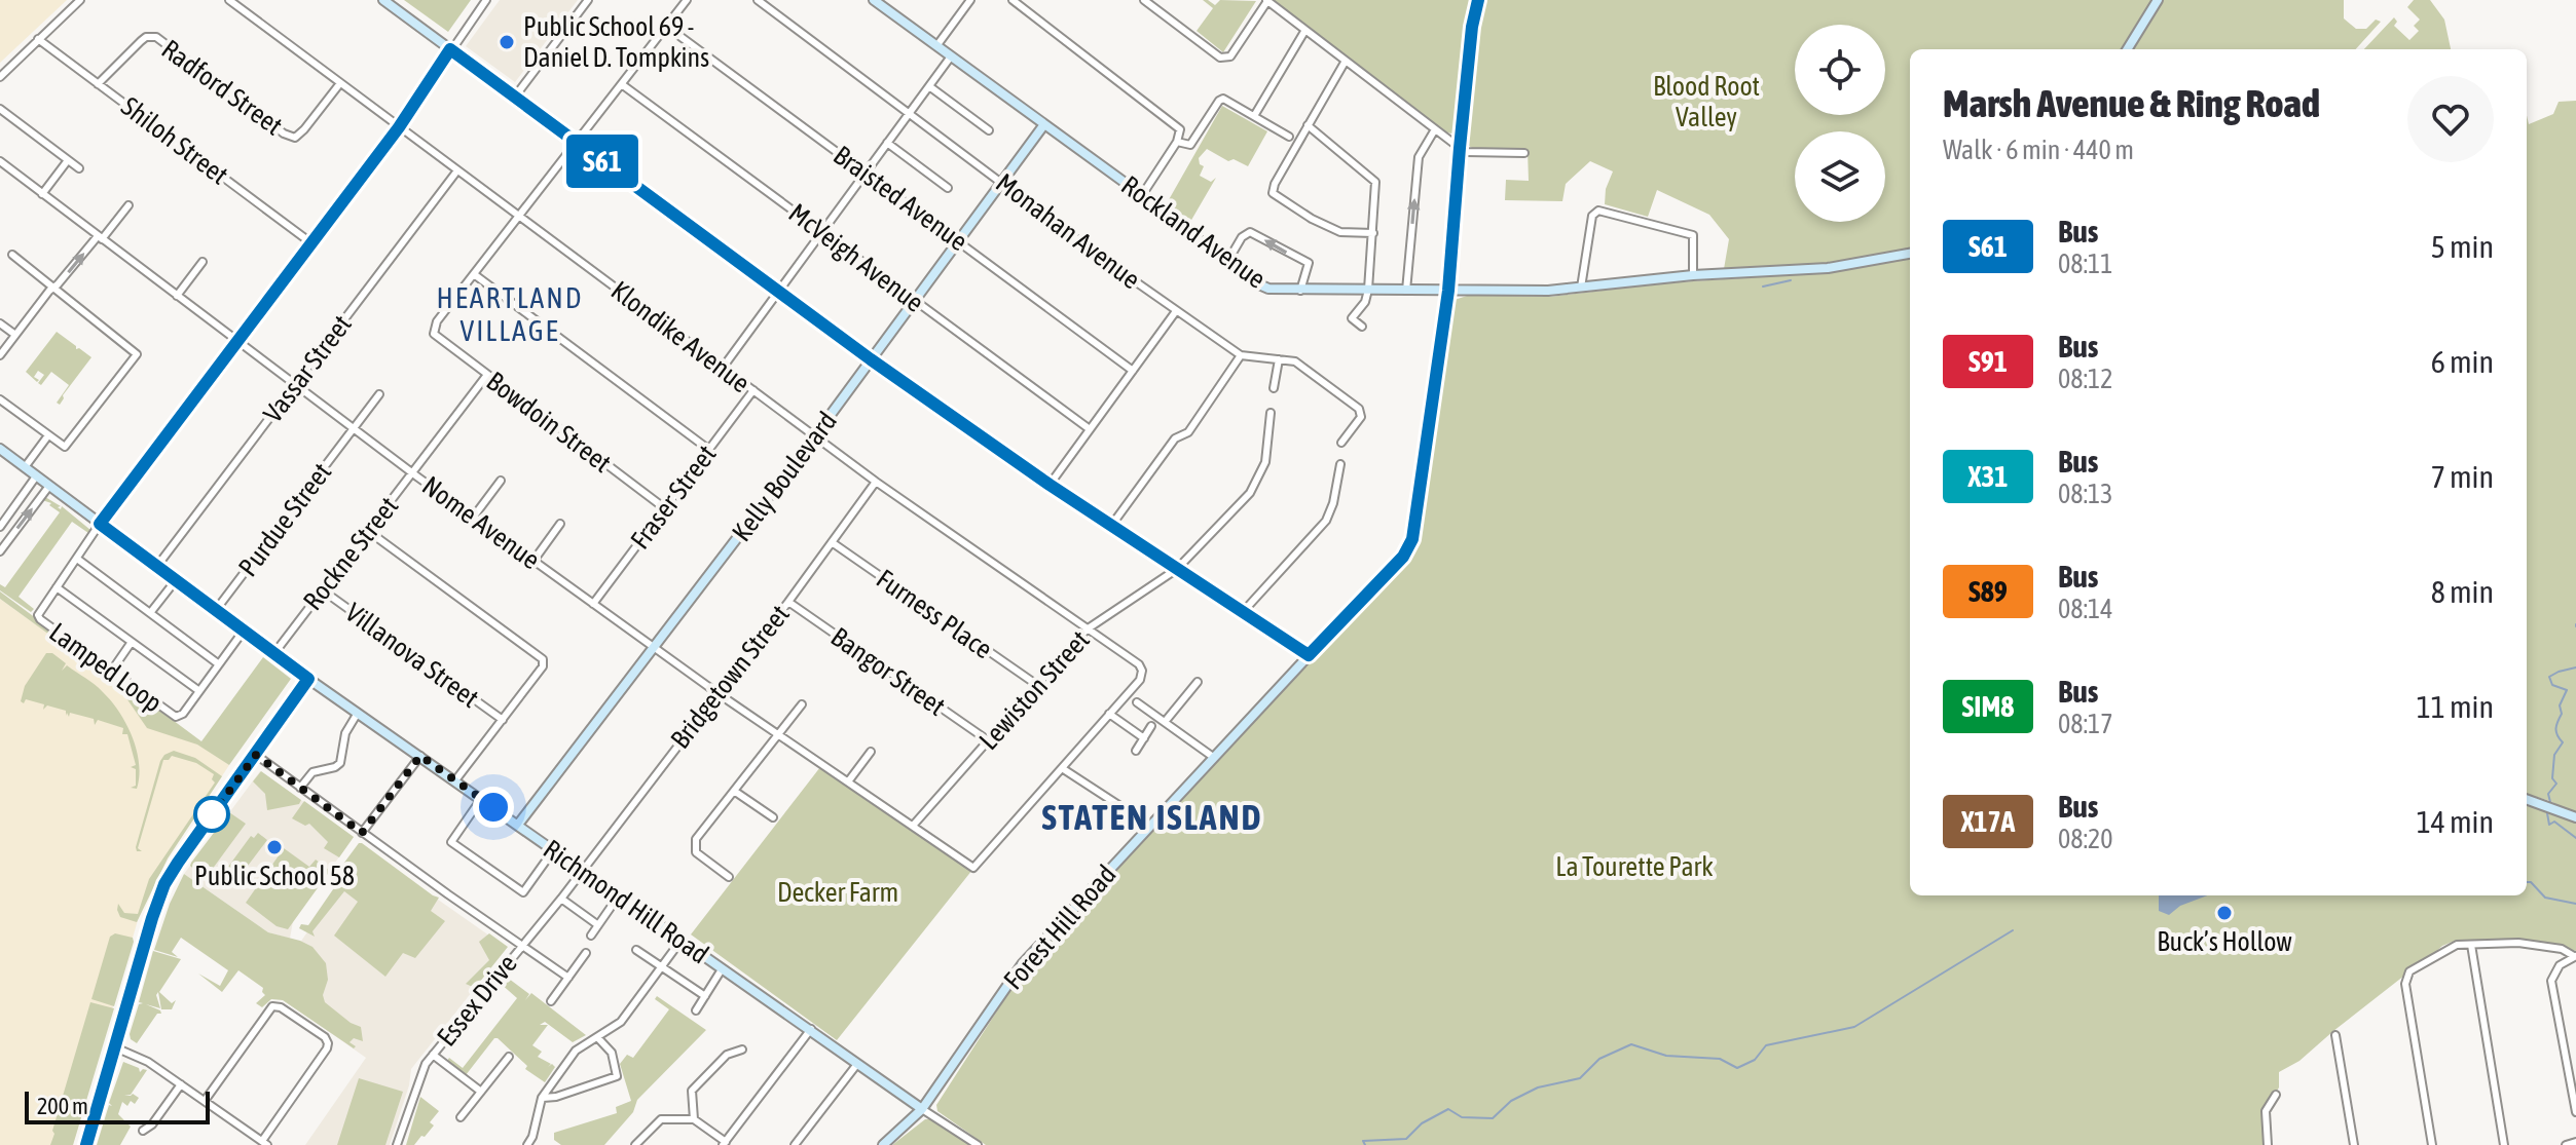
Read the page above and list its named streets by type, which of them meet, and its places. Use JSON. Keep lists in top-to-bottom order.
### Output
{
  "streets": {
    "street": [
      "Radford Street",
      "Shiloh Street",
      "Braisted Avenue",
      "Monahan Avenue",
      "Rockland Avenue",
      "McVeigh Avenue",
      "Klondike Avenue",
      "Vassar Street",
      "Bowdoin Street",
      "Kelly Boulevard",
      "Fraser Street",
      "Purdue Street",
      "Nome Avenue",
      "Rockne Street",
      "Furness Place",
      "Villanova Street",
      "Lamped Loop",
      "Bangor Street",
      "Bridgetown Street",
      "Lewiston Street",
      "Richmond Hill Road",
      "Forest Hill Road",
      "Essex Drive"
    ]
  },
  "crossings": [
    ["Radford Street", "Shiloh Street"],
    ["Radford Street", "Klondike Avenue"],
    ["Shiloh Street", "Lamped Loop"],
    ["Braisted Avenue", "Kelly Boulevard"],
    ["Monahan Avenue", "Kelly Boulevard"],
    ["Rockland Avenue", "Kelly Boulevard"],
    ["Rockland Avenue", "Forest Hill Road"],
    ["McVeigh Avenue", "Kelly Boulevard"],
    ["Klondike Avenue", "Vassar Street"],
    ["Klondike Avenue", "Kelly Boulevard"],
    ["Klondike Avenue", "Fraser Street"],
    ["Klondike Avenue", "Lamped Loop"],
    ["Klondike Avenue", "Bridgetown Street"],
    ["Klondike Avenue", "Lewiston Street"],
    ["Vassar Street", "Nome Avenue"],
    ["Vassar Street", "Richmond Hill Road"],
    ["Bowdoin Street", "Fraser Street"],
    ["Bowdoin Street", "Rockne Street"],
    ["Kelly Boulevard", "Nome Avenue"],
    ["Kelly Boulevard", "Richmond Hill Road"],
    ["Fraser Street", "Nome Avenue"],
    ["Purdue Street", "Nome Avenue"],
    ["Purdue Street", "Richmond Hill Road"],
    ["Nome Avenue", "Rockne Street"],
    ["Nome Avenue", "Lamped Loop"],
    ["Nome Avenue", "Bridgetown Street"],
    ["Nome Avenue", "Lewiston Street"],
    ["Rockne Street", "Villanova Street"],
    ["Rockne Street", "Richmond Hill Road"],
    ["Furness Place", "Bridgetown Street"],
    ["Furness Place", "Lewiston Street"],
    ["Lamped Loop", "Richmond Hill Road"],
    ["Bangor Street", "Bridgetown Street"],
    ["Bangor Street", "Lewiston Street"],
    ["Bridgetown Street", "Richmond Hill Road"],
    ["Bridgetown Street", "Essex Drive"],
    ["Richmond Hill Road", "Forest Hill Road"],
    ["Richmond Hill Road", "Essex Drive"]
  ],
  "districts": ["HEARTLAND VILLAGE", "STATEN ISLAND"],
  "parks": ["Blood Root Valley", "La Tourette Park", "Decker Farm"],
  "places": ["Public School 69 - Daniel D. Tompkins", "Public School 58", "Buck’s Hollow"],
  "lines": ["bus line S61"],
  "scale_bar": "200 m",
  "page": {
    "on_map": "S61",
    "heading": ["Marsh Avenue & Ring Road", "Walk · 6 min · 440 m"],
    "list": [
      {
        "mark": "S61",
        "name": "Bus",
        "note": "08:11",
        "value": "5 min"
      },
      {
        "mark": "S91",
        "name": "Bus",
        "note": "08:12",
        "value": "6 min"
      },
      {
        "mark": "X31",
        "name": "Bus",
        "note": "08:13",
        "value": "7 min"
      },
      {
        "mark": "S89",
        "name": "Bus",
        "note": "08:14",
        "value": "8 min"
      },
      {
        "mark": "SIM8",
        "name": "Bus",
        "note": "08:17",
        "value": "11 min"
      },
      {
        "mark": "X17A",
        "name": "Bus",
        "note": "08:20",
        "value": "14 min"
      }
    ],
    "scale": "200 m"
  }
}
